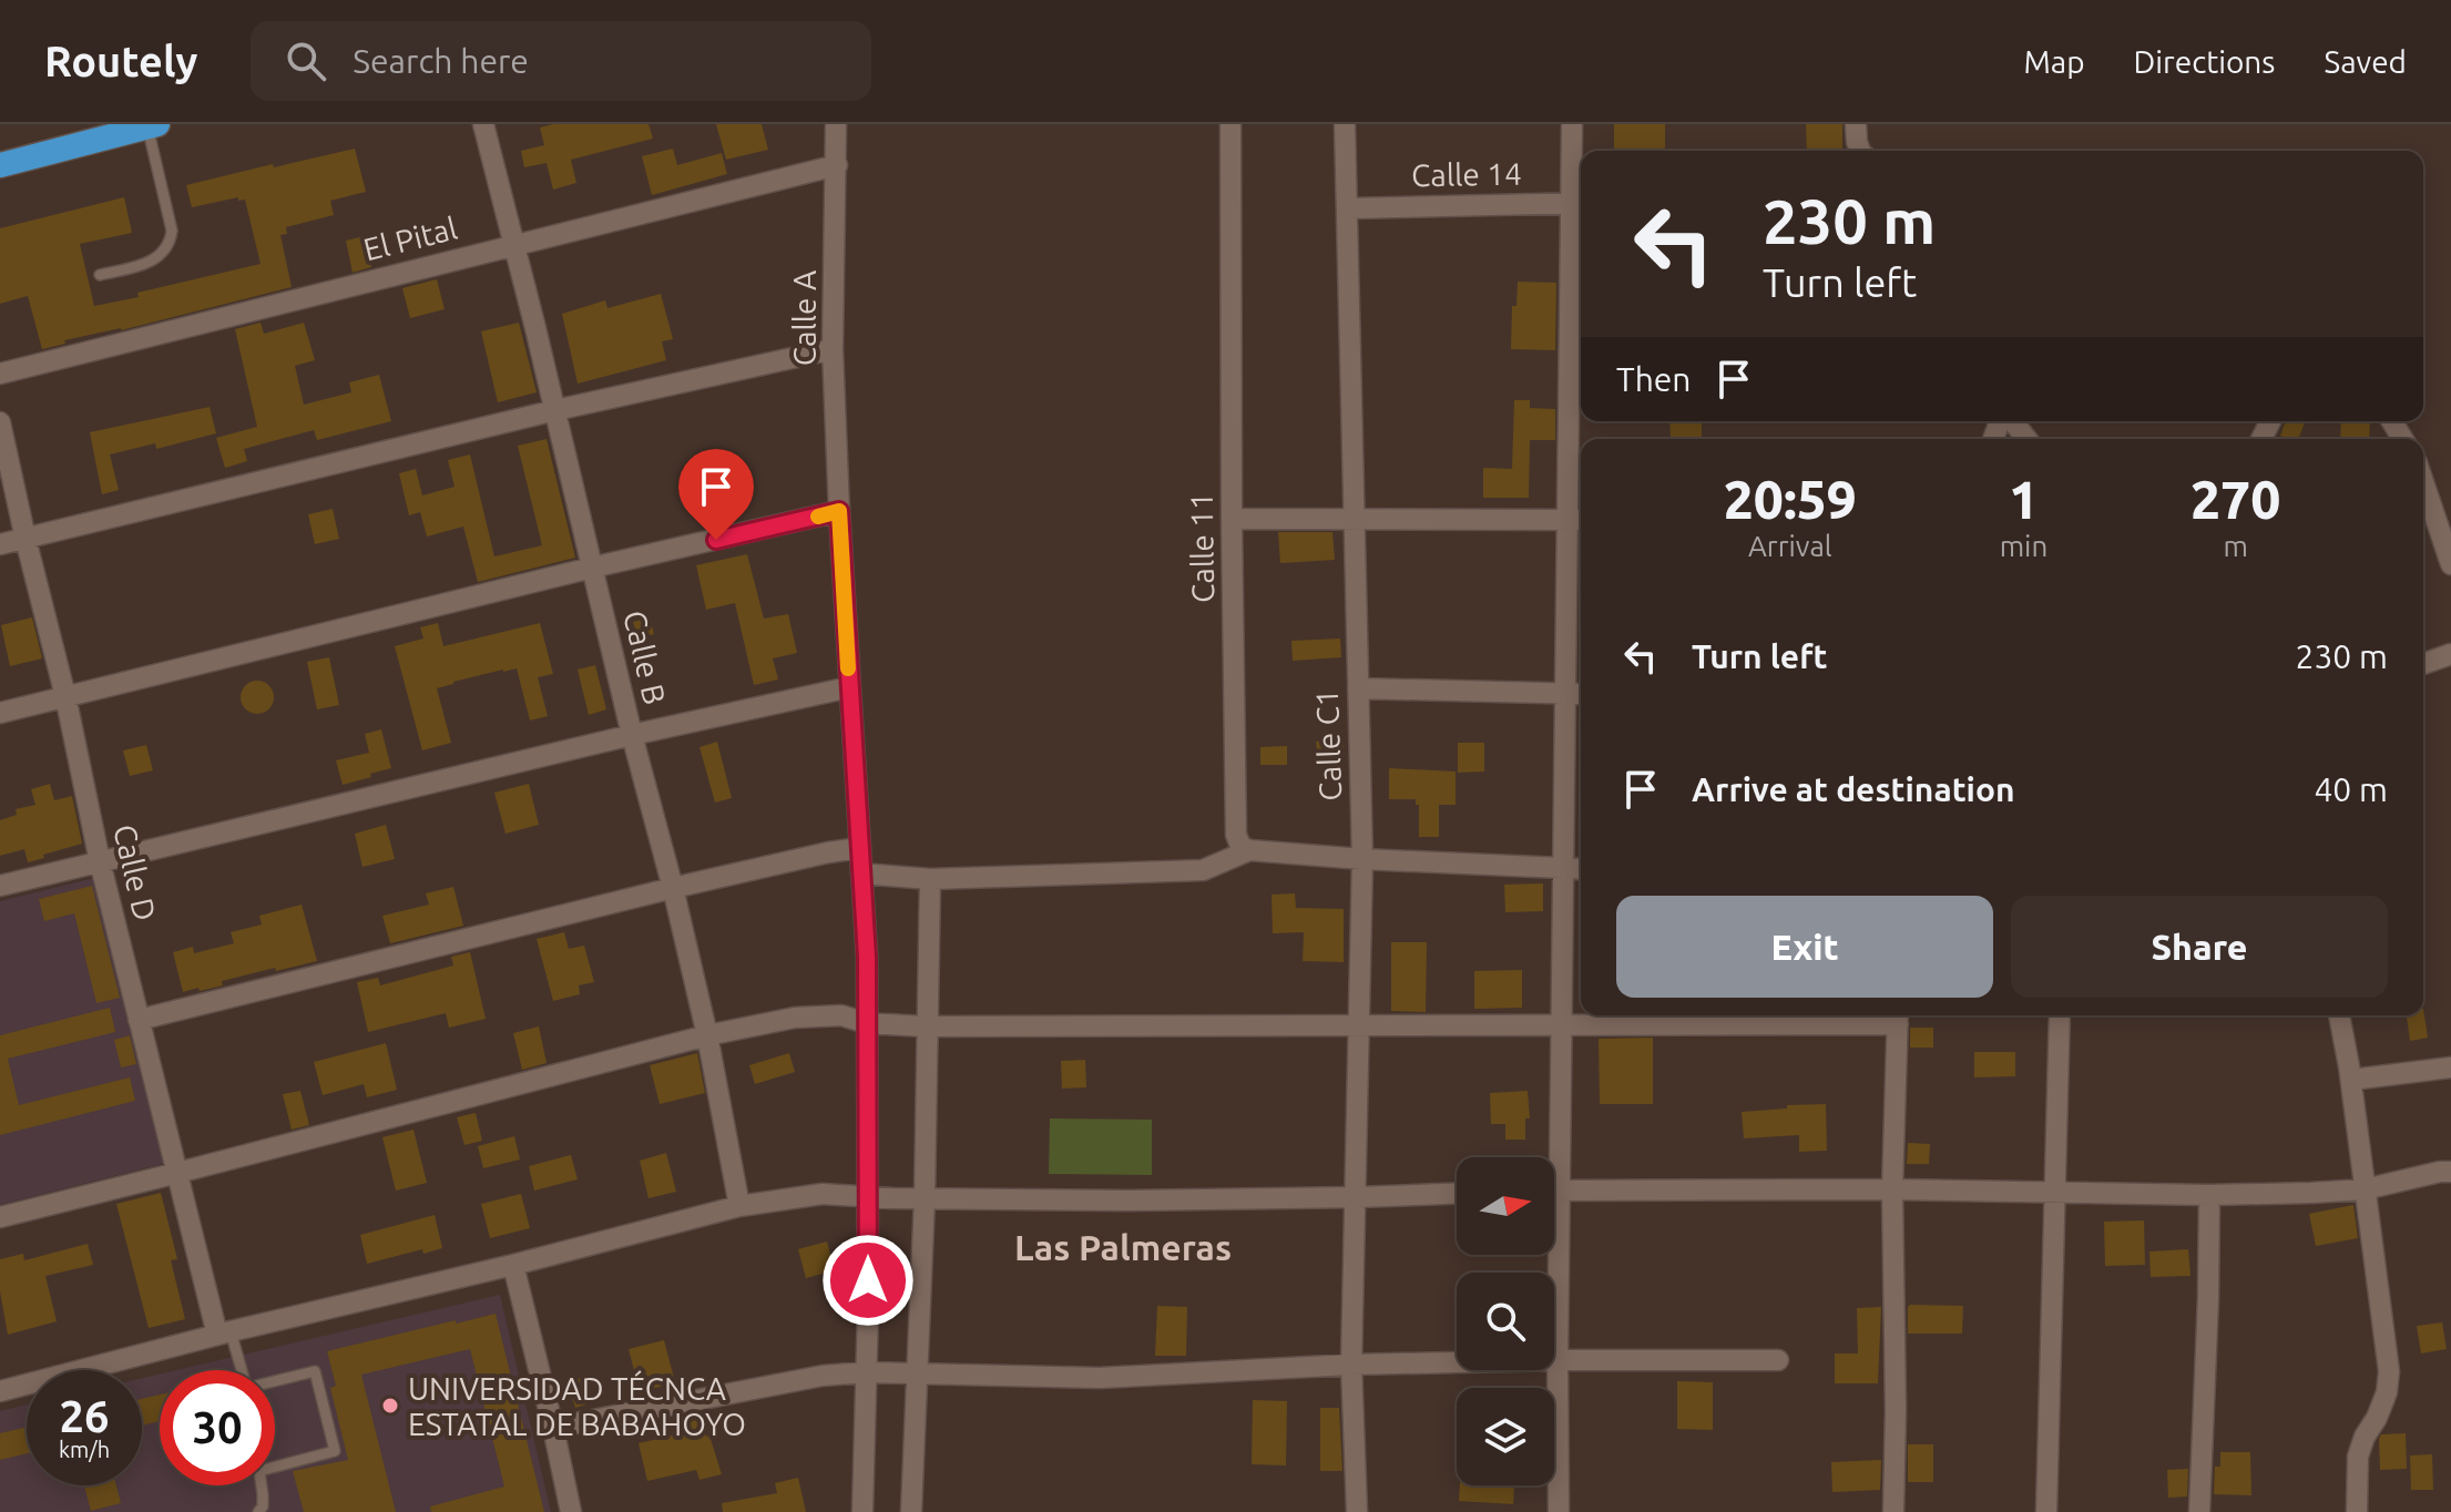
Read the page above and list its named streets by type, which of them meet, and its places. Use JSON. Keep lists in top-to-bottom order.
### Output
{
  "streets": {
    "street": [
      "Calle 14",
      "El Pital",
      "Calle A",
      "Calle 11",
      "Calle B",
      "Calle C1",
      "Calle D"
    ]
  },
  "crossings": [
    ["Calle 14", "Calle C1"],
    ["El Pital", "Calle A"],
    ["El Pital", "Calle B"]
  ],
  "districts": ["Las Palmeras"],
  "places": ["UNIVERSIDAD TÉCNCA ESTATAL DE BABAHOYO"],
  "north": "right",
  "page": {
    "header": "Routely",
    "search": "Search here",
    "nav": ["Map", "Directions", "Saved"],
    "turn": ["230 m", "Turn left"],
    "then": "Then",
    "eta": [
      "20:59",
      "Arrival",
      "1",
      "min",
      "270",
      "m"
    ],
    "list": [
      {
        "name": "Turn left",
        "value": "230 m"
      },
      {
        "name": "Arrive at destination",
        "value": "40 m"
      }
    ],
    "buttons": ["Exit", "Share"],
    "speed": "26 km/h",
    "limit": "30"
  }
}
